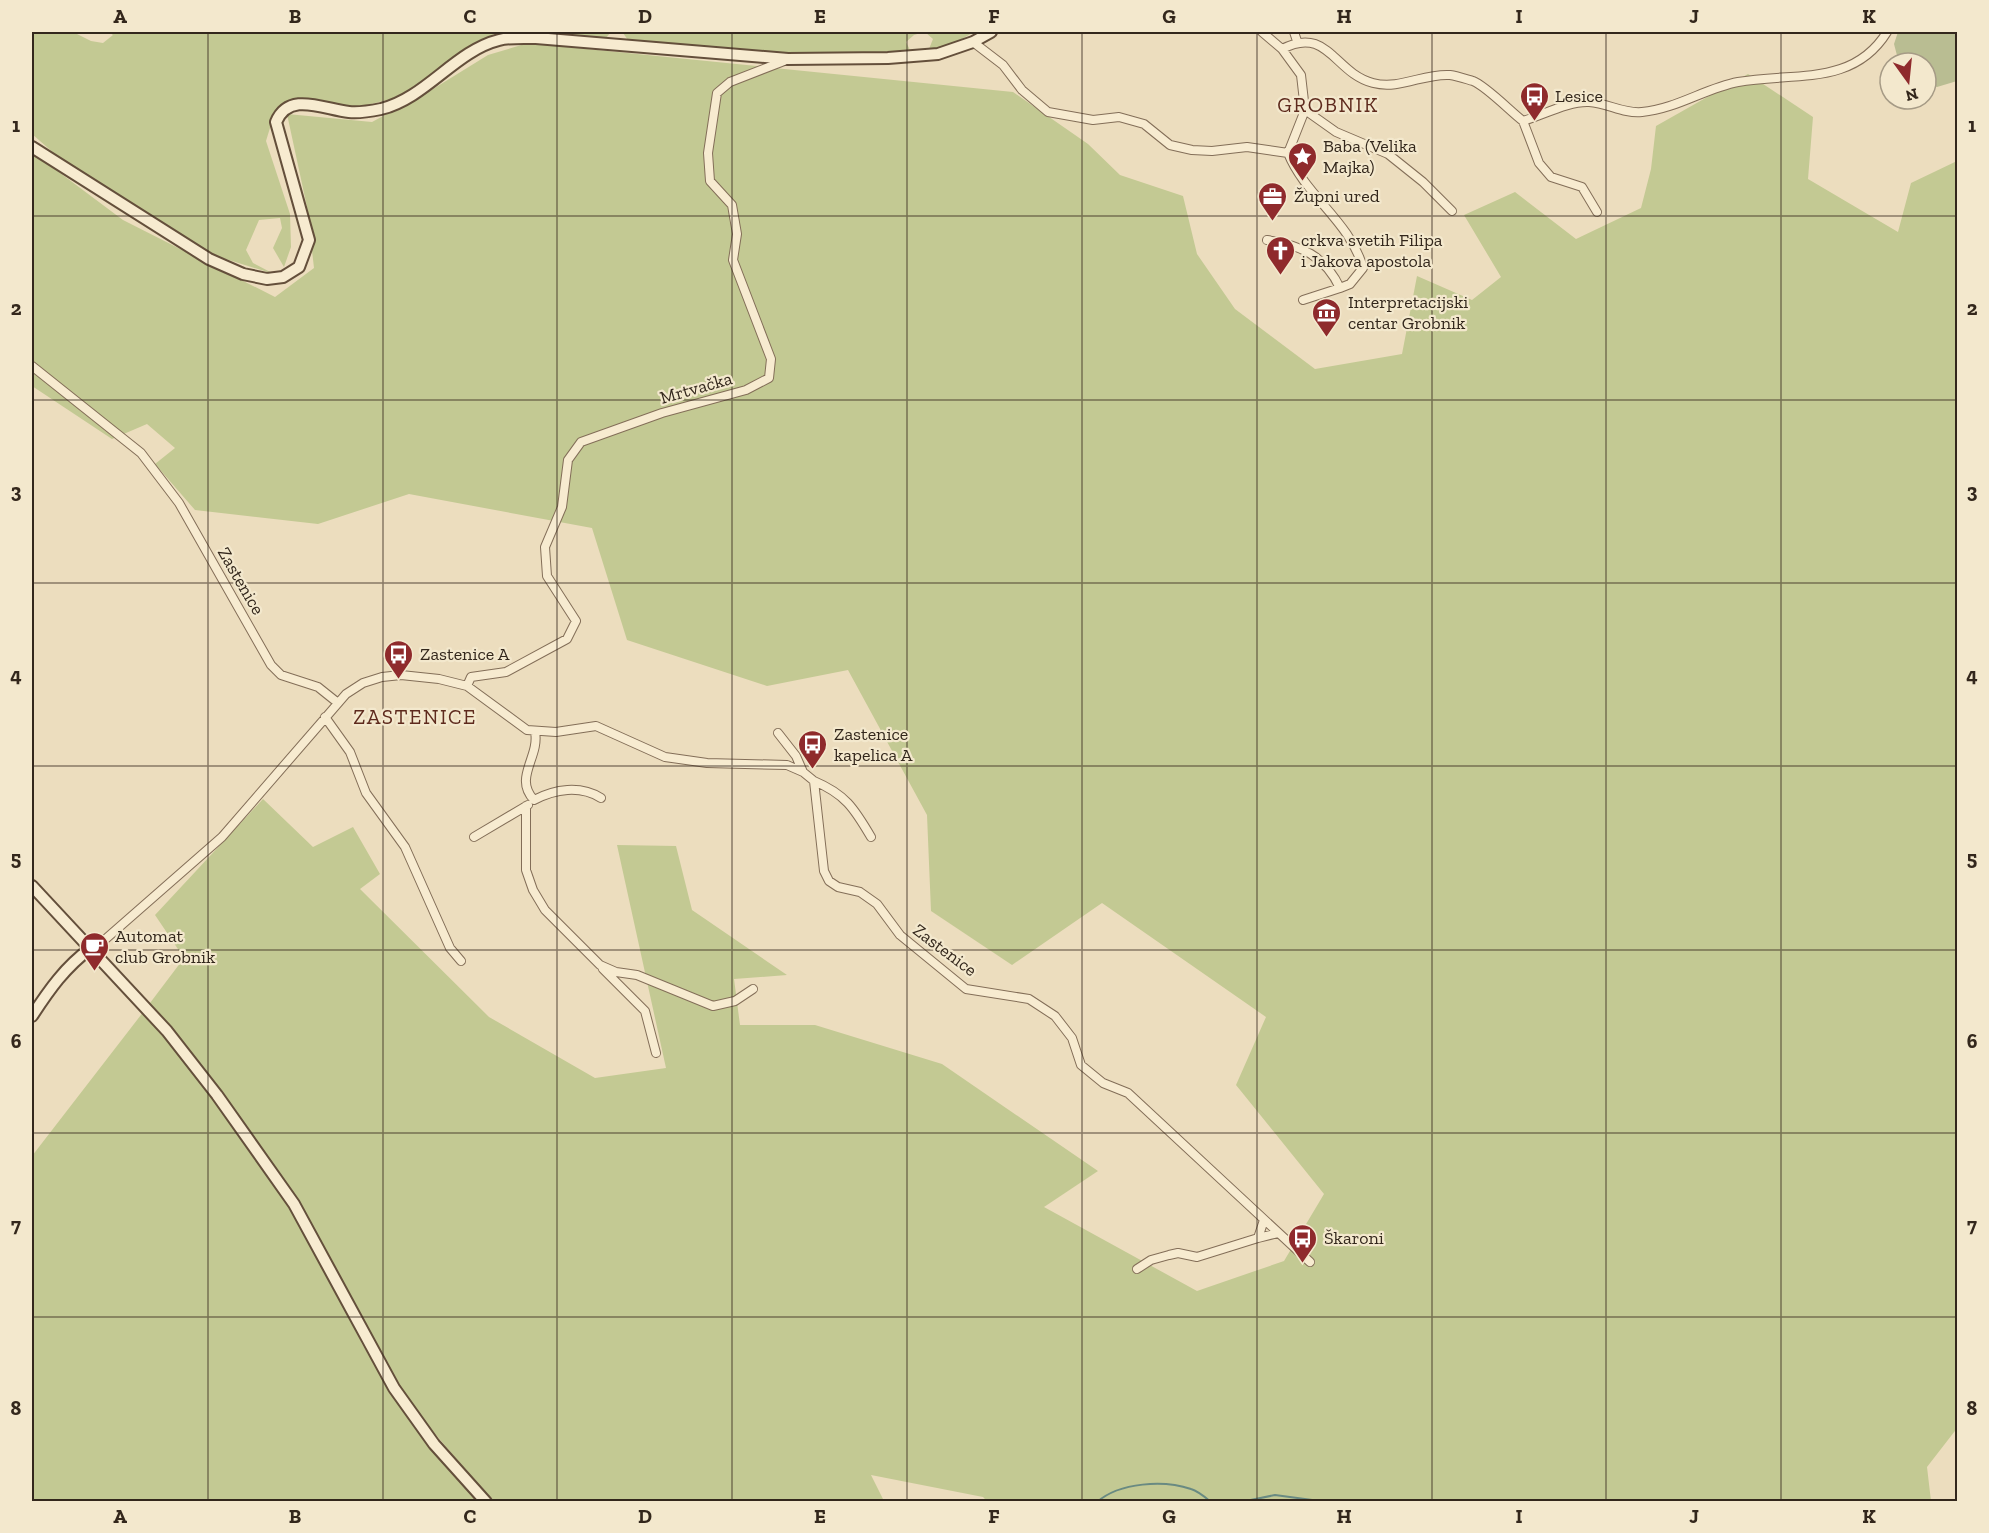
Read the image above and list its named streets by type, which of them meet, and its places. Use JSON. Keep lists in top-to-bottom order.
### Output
{
  "streets": {
    "street": ["Mrtvačka", "Zastenice"]
  },
  "districts": ["GROBNIK", "ZASTENICE"],
  "places": {
    "bus stop": [
      "Lesice",
      "Zastenice A",
      "Zastenice kapelica A",
      "Škaroni"
    ],
    "place": ["Baba (Velika Majka)"],
    "office": ["Župni ured"],
    "church": ["crkva svetih Filipa i Jakova apostola"],
    "museum": ["Interpretacijski centar Grobnik"],
    "cafe": ["Automat club Grobnik"]
  },
  "north": "bottom",
  "grid": {
    "columns": [
      "A",
      "B",
      "C",
      "D",
      "E",
      "F",
      "G",
      "H",
      "I",
      "J",
      "K"
    ],
    "rows": [
      "1",
      "2",
      "3",
      "4",
      "5",
      "6",
      "7",
      "8"
    ]
  }
}
